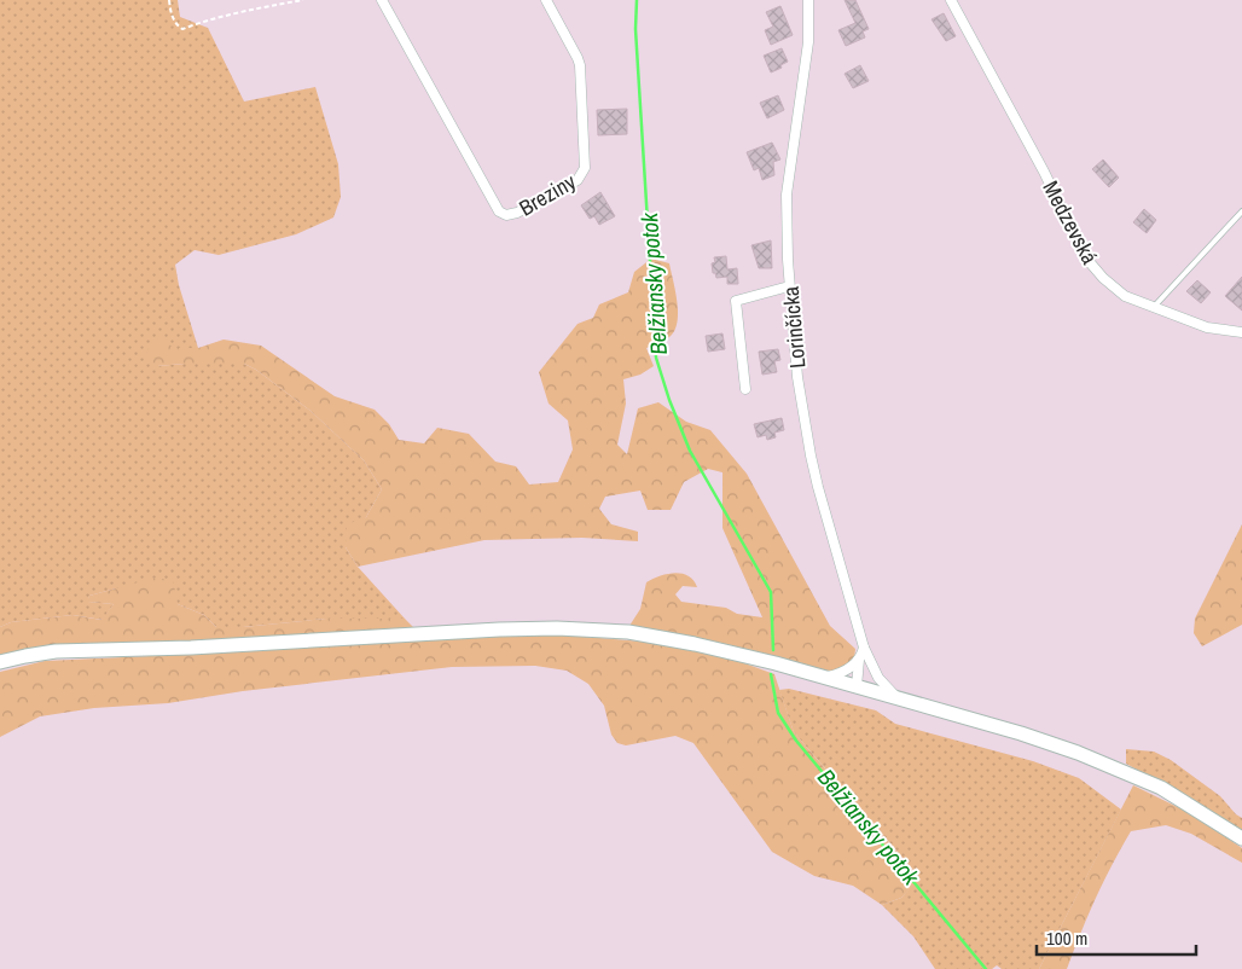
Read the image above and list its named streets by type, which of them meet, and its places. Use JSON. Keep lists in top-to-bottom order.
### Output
{
  "streets": {
    "street": ["Breziny", "Medzevská", "Lorinčícka"]
  },
  "water": ["Belžiansky potok"],
  "scale_bar": "100 m"
}
